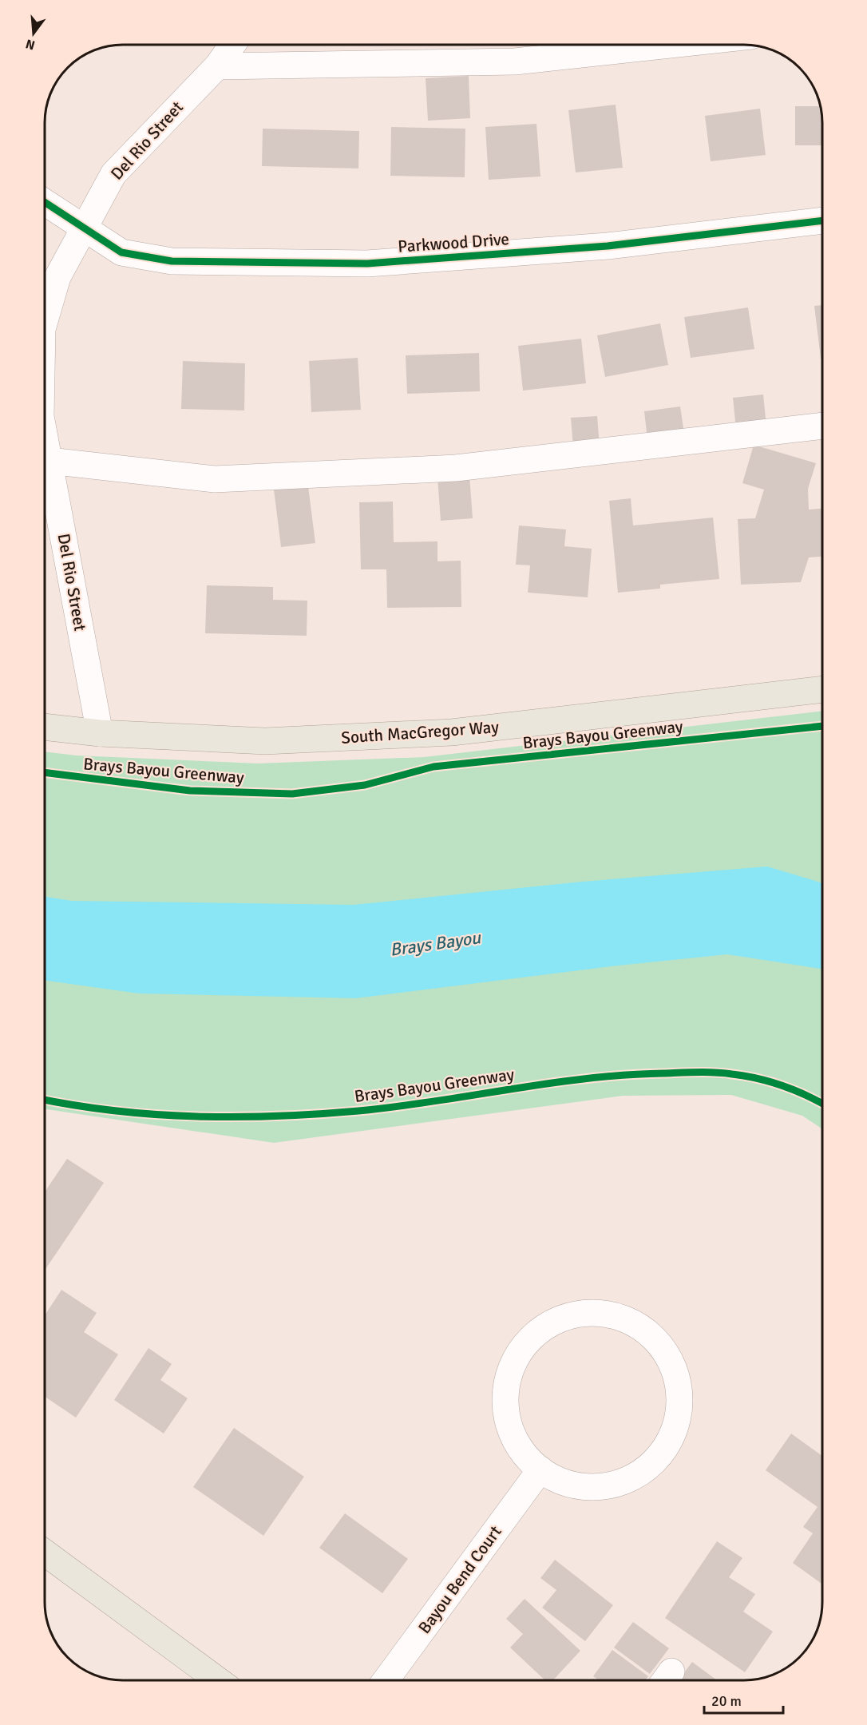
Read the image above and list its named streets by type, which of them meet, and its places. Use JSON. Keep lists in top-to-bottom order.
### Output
{
  "streets": {
    "main road": ["South MacGregor Way"],
    "street": ["Del Rio Street", "Parkwood Drive", "Bayou Bend Court"],
    "cycle path": ["Brays Bayou Greenway"]
  },
  "crossings": [
    ["Del Rio Street", "Parkwood Drive"],
    ["Del Rio Street", "South MacGregor Way"]
  ],
  "water": ["Brays Bayou"],
  "scale_bar": "20 m",
  "north": "bottom"
}
